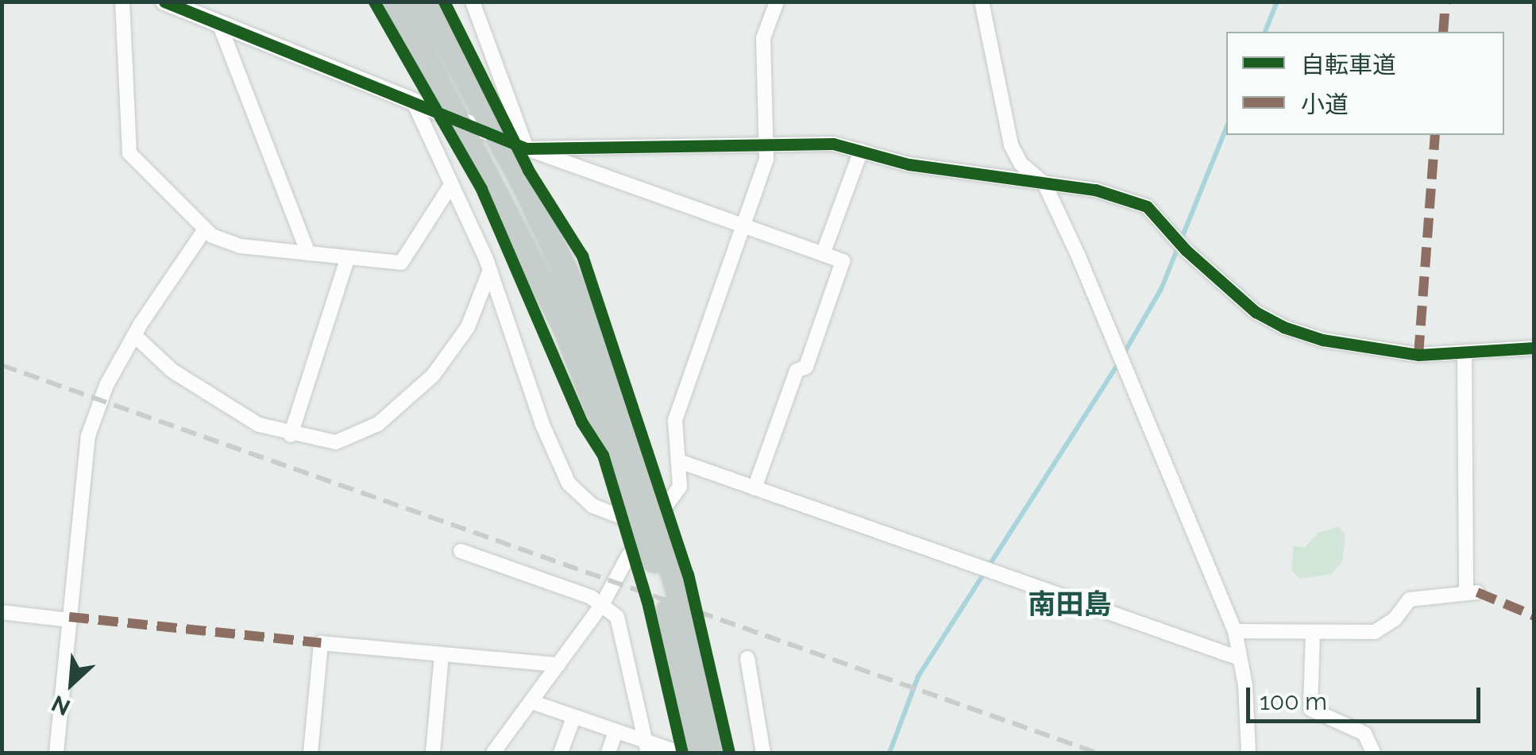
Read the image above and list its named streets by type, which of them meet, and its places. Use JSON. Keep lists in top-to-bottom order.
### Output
{
  "districts": ["南田島"],
  "legend": ["自転車道", "小道"],
  "scale_bar": "100 m",
  "north": "bottom left"
}
